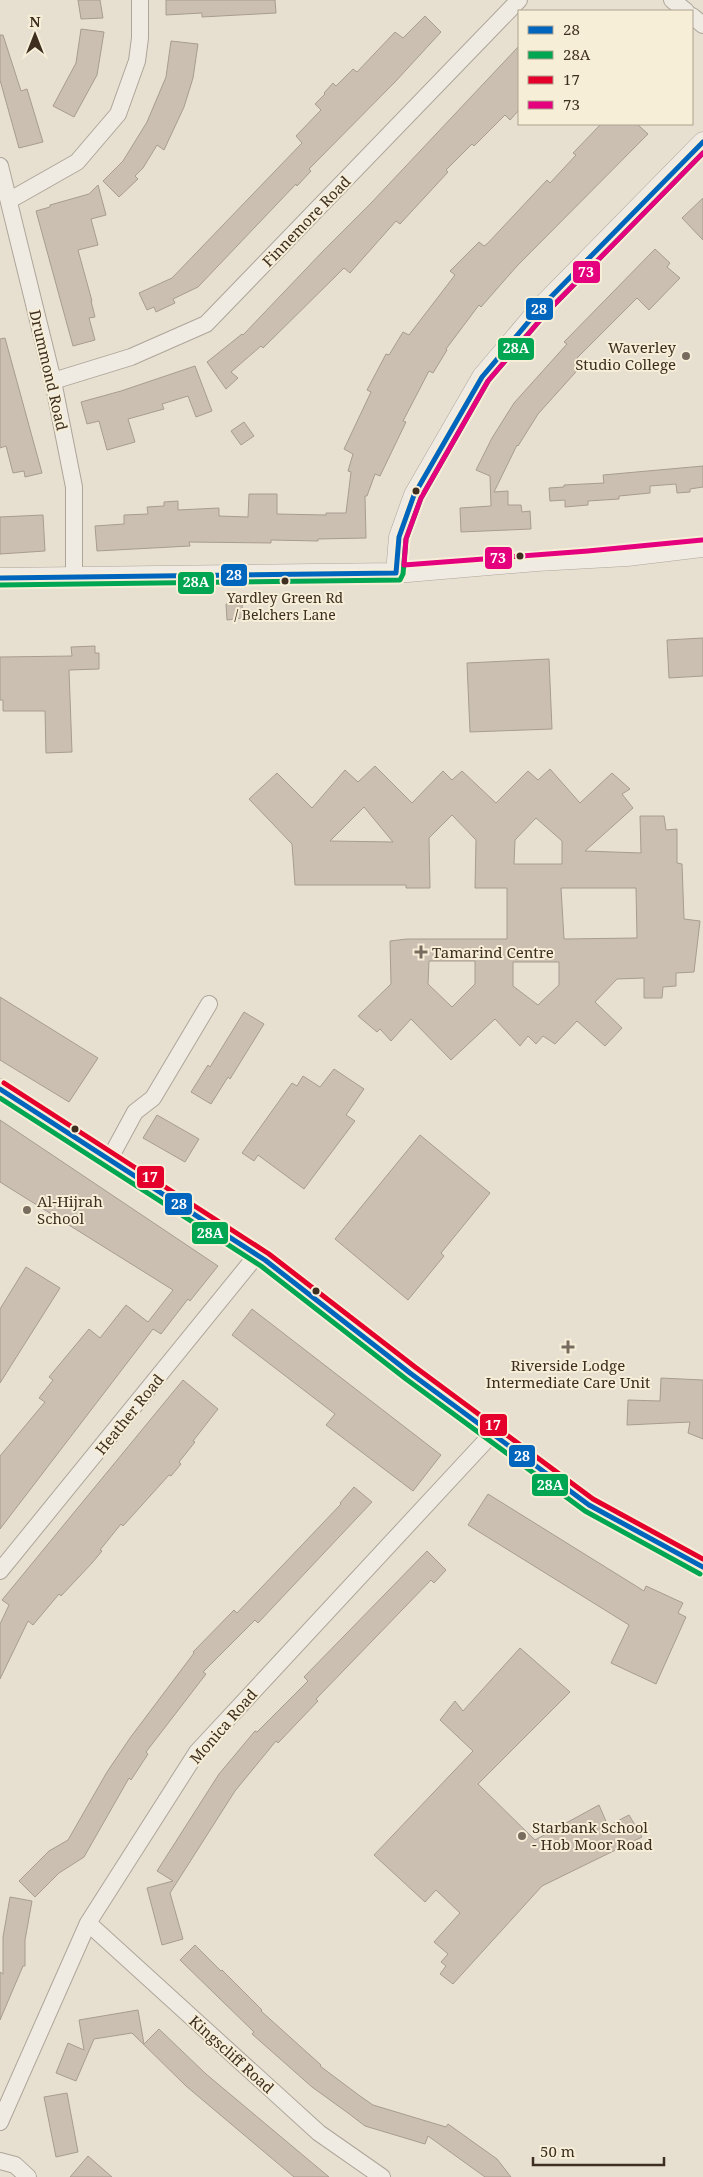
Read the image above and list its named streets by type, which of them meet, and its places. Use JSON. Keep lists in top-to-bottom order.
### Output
{
  "streets": {
    "street": [
      "Finnemore Road",
      "Drummond Road",
      "Heather Road",
      "Monica Road",
      "Kingscliff Road"
    ]
  },
  "crossings": [
    ["Finnemore Road", "Drummond Road"],
    ["Monica Road", "Kingscliff Road"]
  ],
  "places": {
    "other": [
      "Waverley Studio College",
      "Yardley Green Rd / Belchers Lane",
      "Al-Hijrah School",
      "Starbank School - Hob Moor Road"
    ],
    "health": ["Tamarind Centre", "Riverside Lodge Intermediate Care Unit"]
  },
  "lines": [
    "transit line 28",
    "transit line 28A",
    "transit line 73",
    "transit line 17"
  ],
  "legend": [
    "28",
    "28A",
    "17",
    "73"
  ],
  "scale_bar": "50 m",
  "north": "top"
}
